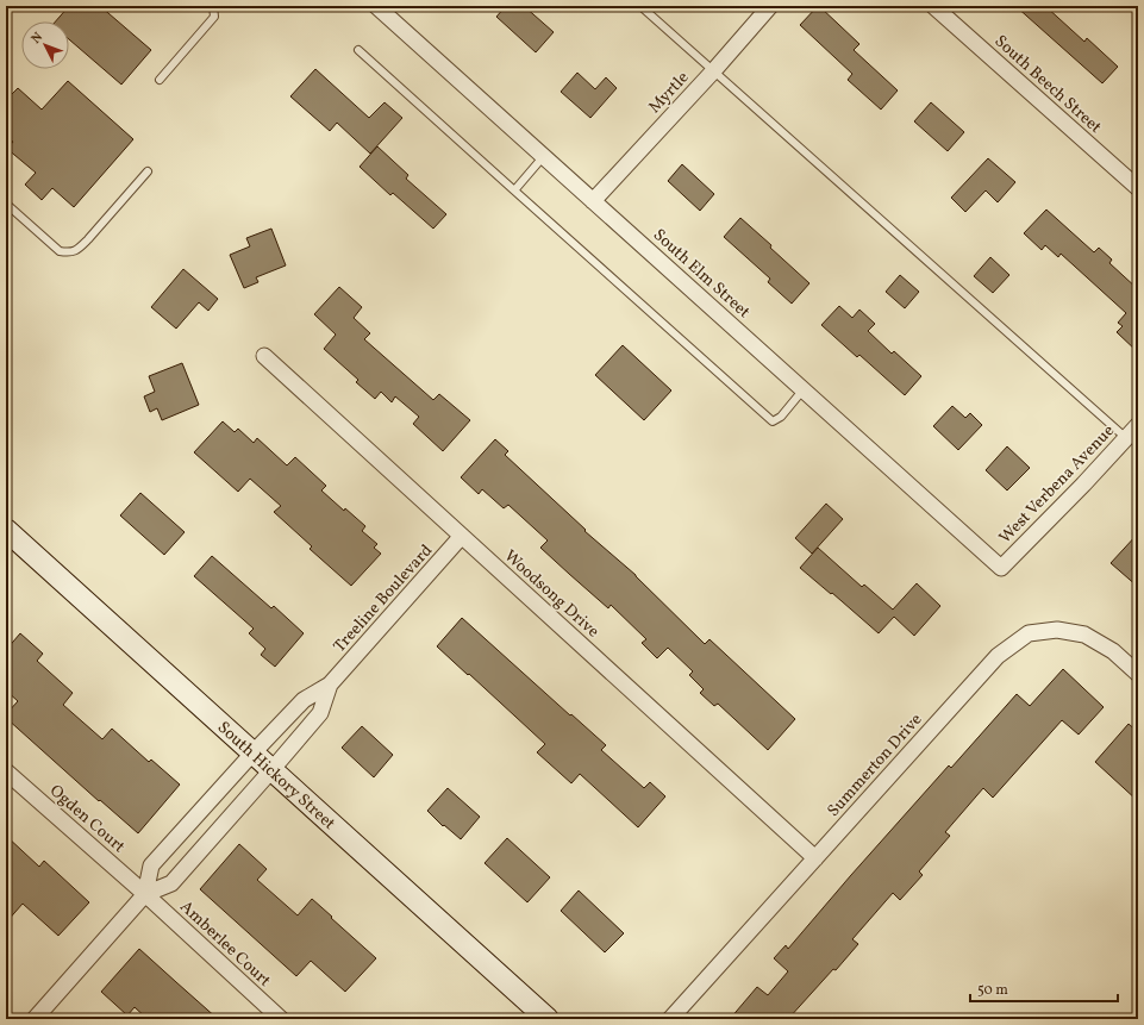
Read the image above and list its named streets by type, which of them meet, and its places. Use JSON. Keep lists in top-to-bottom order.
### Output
{
  "streets": {
    "street": [
      "South Beech Street",
      "Myrtle",
      "South Elm Street",
      "West Verbena Avenue",
      "Woodsong Drive",
      "Treeline Boulevard",
      "Summerton Drive",
      "South Hickory Street",
      "Ogden Court",
      "Amberlee Court"
    ]
  },
  "crossings": [
    ["Myrtle", "South Elm Street"],
    ["South Elm Street", "West Verbena Avenue"],
    ["Woodsong Drive", "Treeline Boulevard"],
    ["Woodsong Drive", "Summerton Drive"],
    ["Treeline Boulevard", "South Hickory Street"],
    ["Treeline Boulevard", "Ogden Court"],
    ["Treeline Boulevard", "Amberlee Court"],
    ["Ogden Court", "Amberlee Court"]
  ],
  "scale_bar": "50 m",
  "north": "top left"
}
